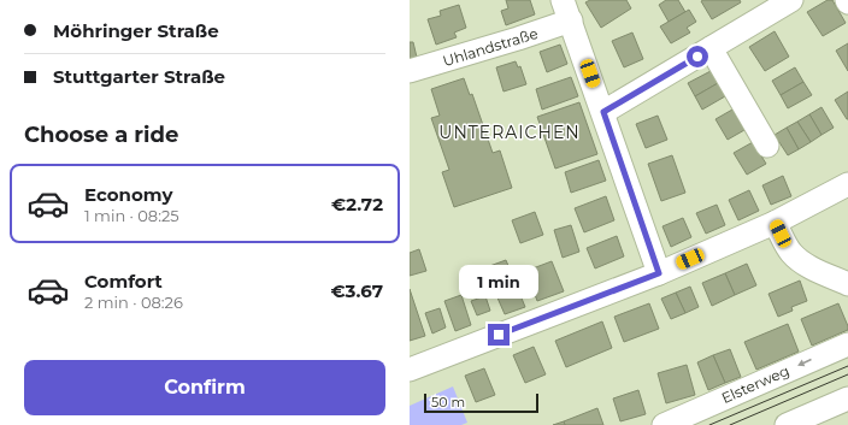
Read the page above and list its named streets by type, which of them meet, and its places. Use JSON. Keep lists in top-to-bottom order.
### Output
{
  "streets": {
    "street": ["Uhlandstraße", "Elsterweg"]
  },
  "districts": ["UNTERAICHEN"],
  "scale_bar": "50 m",
  "page": {
    "banner": ["Möhringer Straße", "Stuttgarter Straße"],
    "heading": "Choose a ride",
    "list": [
      {
        "name": "Economy",
        "note": "1 min · 08:25",
        "value": "€2.72"
      },
      {
        "name": "Comfort",
        "note": "2 min · 08:26",
        "value": "€3.67"
      }
    ],
    "bubble": "1 min",
    "buttons": "Confirm",
    "scale": "50 m"
  }
}
